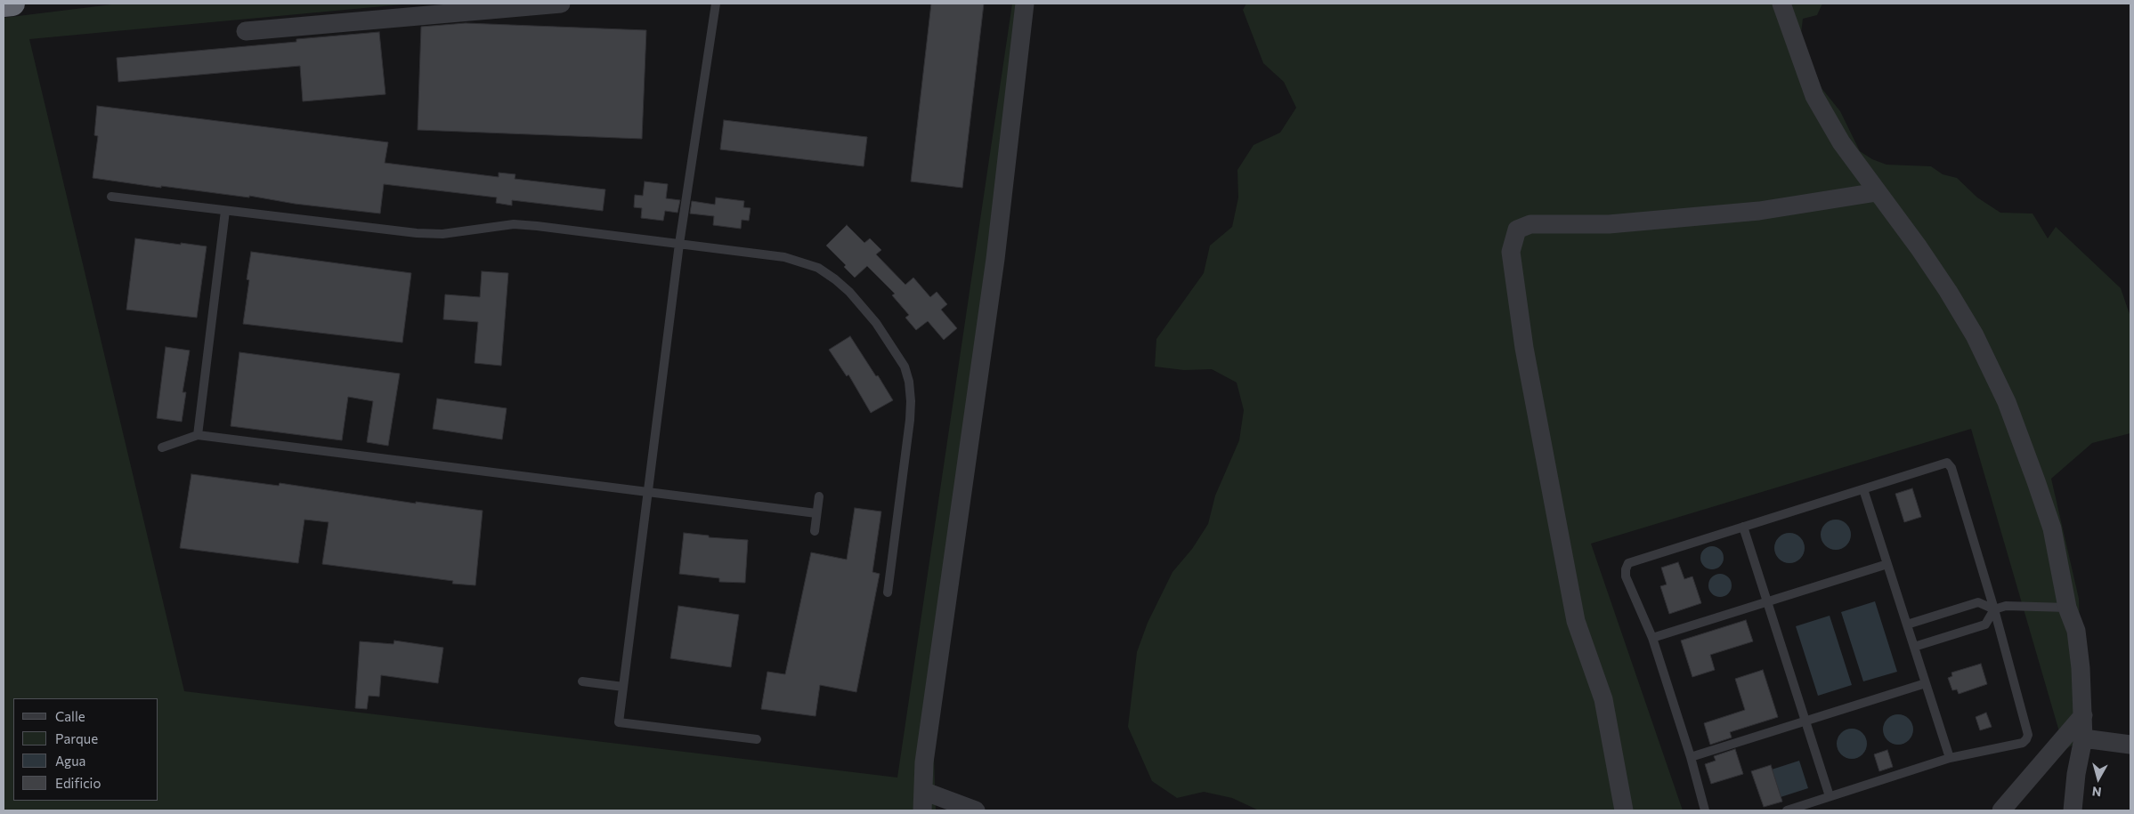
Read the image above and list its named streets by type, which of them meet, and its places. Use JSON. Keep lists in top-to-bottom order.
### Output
{
  "legend": [
    "Calle",
    "Parque",
    "Agua",
    "Edificio"
  ],
  "north": "bottom"
}
